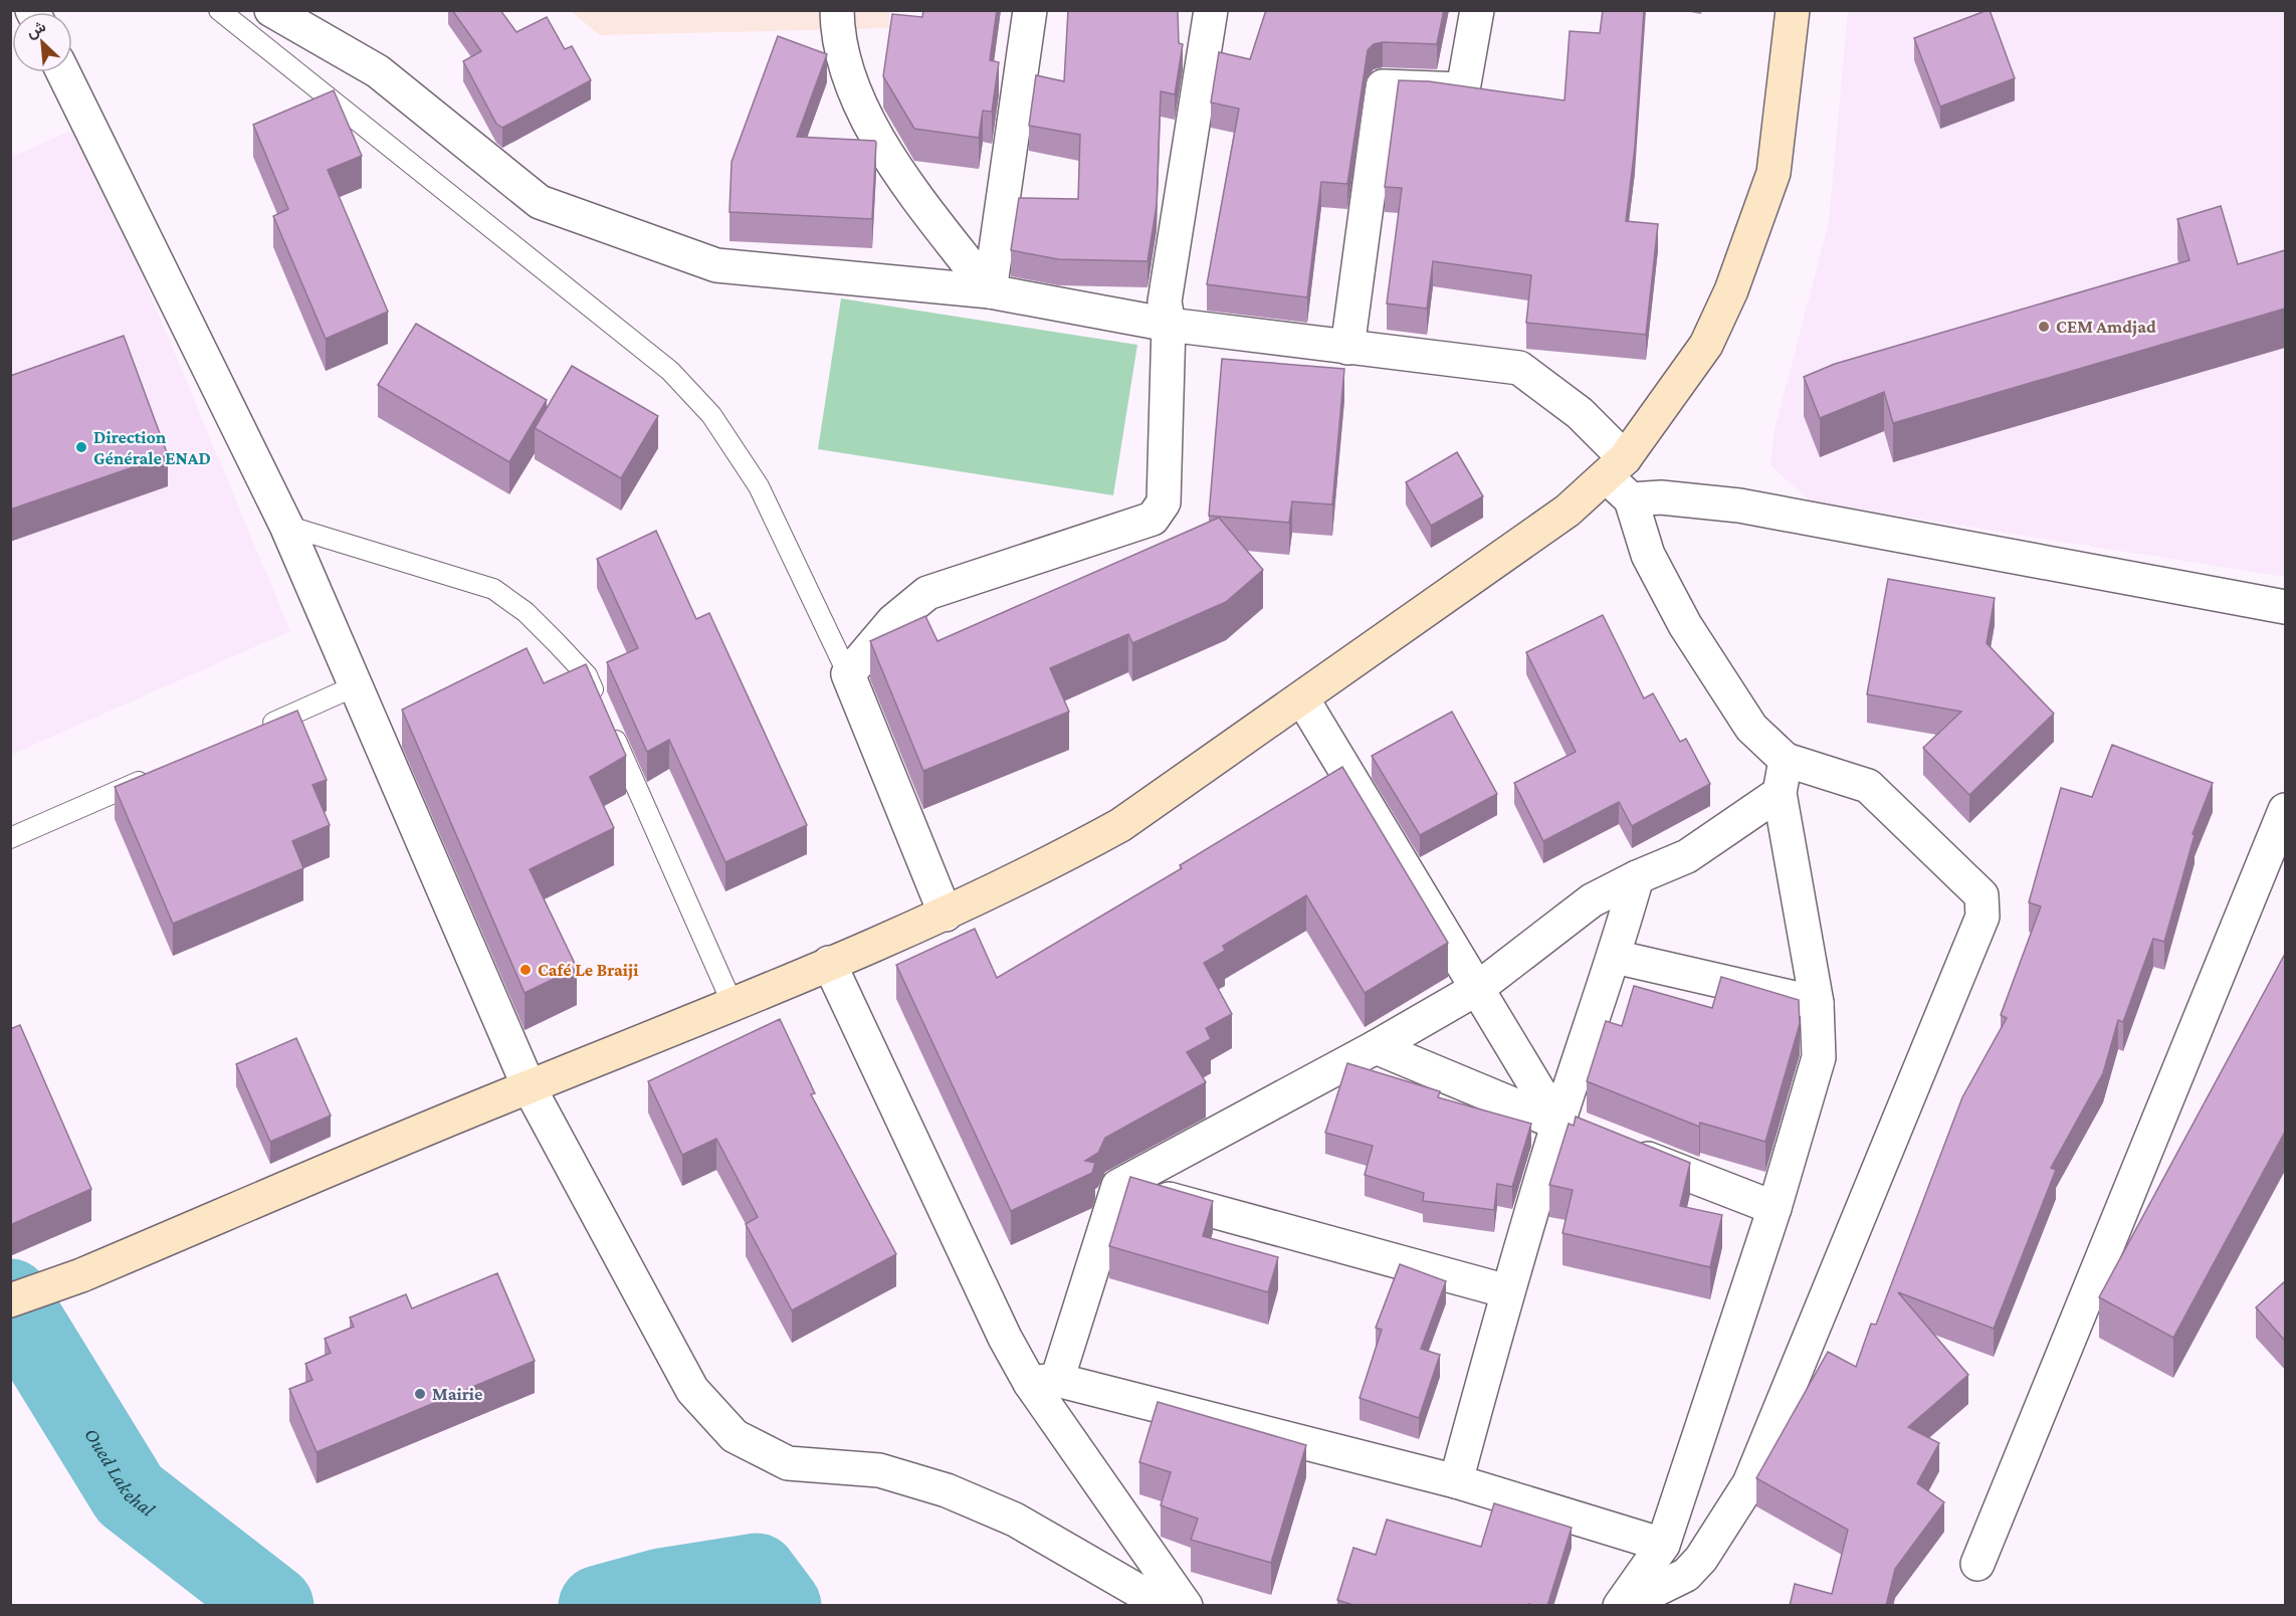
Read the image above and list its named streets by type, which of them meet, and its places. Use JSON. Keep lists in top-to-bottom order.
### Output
{
  "water": ["Oued Lakehal"],
  "places": [
    "CEM Amdjad",
    "Direction Générale ENAD",
    "Café Le Braiji",
    "Mairie"
  ],
  "north": "top left"
}
